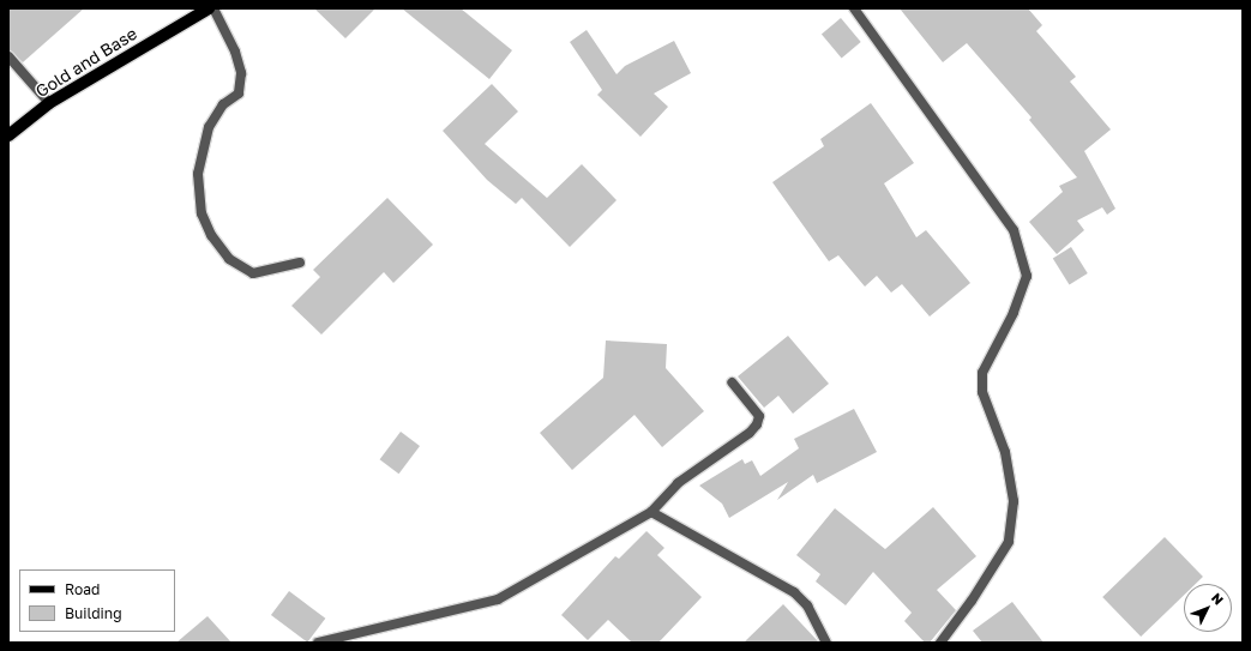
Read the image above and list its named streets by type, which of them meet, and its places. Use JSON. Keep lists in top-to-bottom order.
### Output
{
  "streets": {
    "main road": ["Gold and Base"]
  },
  "legend": ["Road", "Building"],
  "north": "top right"
}
